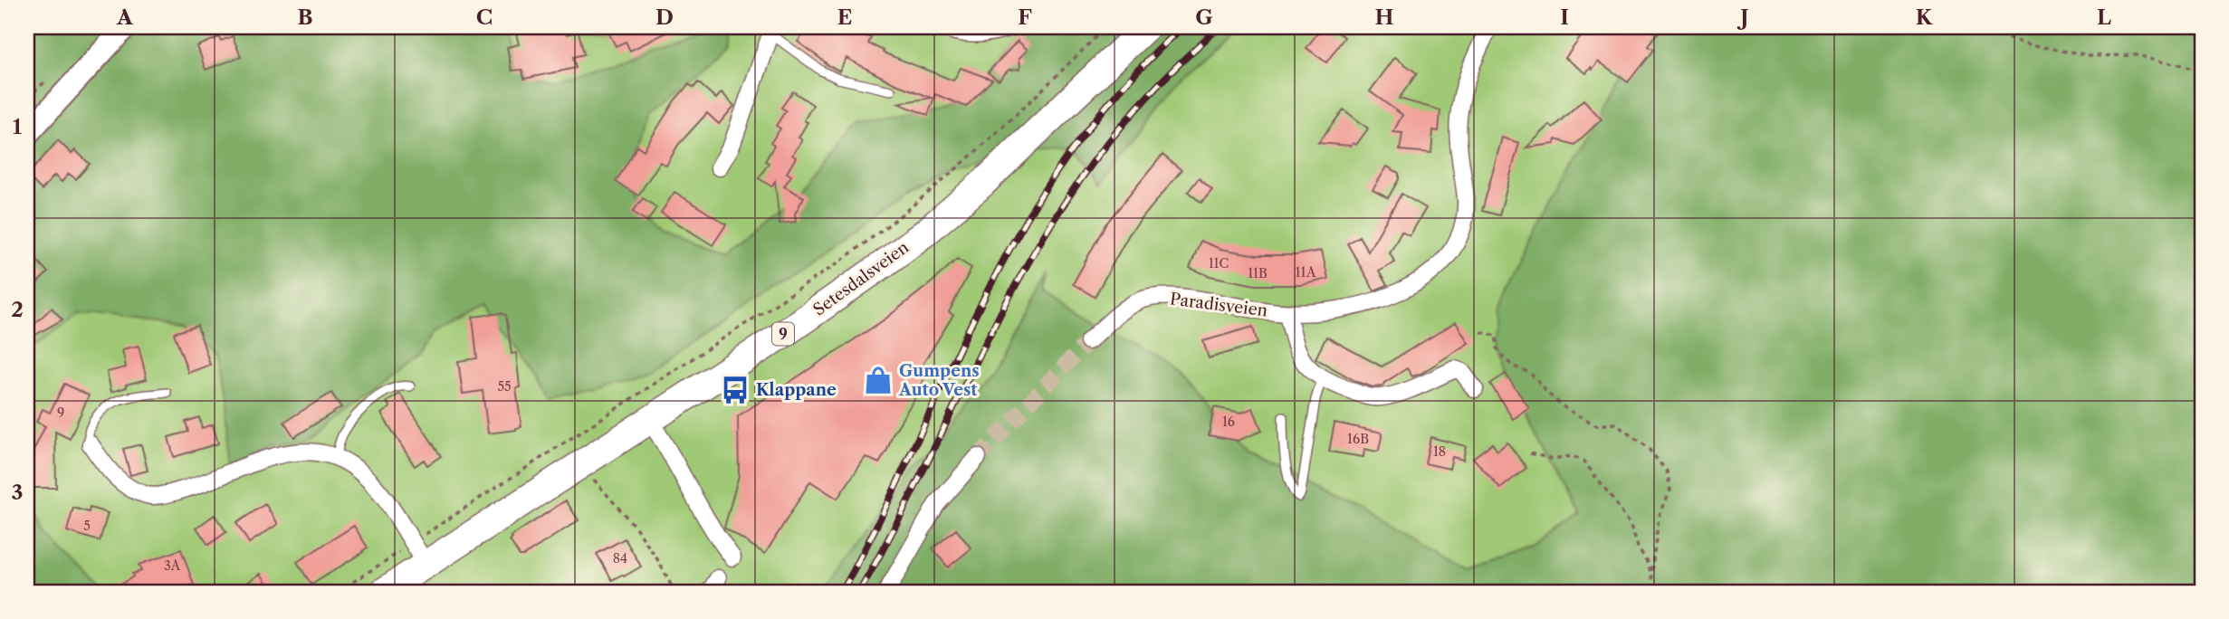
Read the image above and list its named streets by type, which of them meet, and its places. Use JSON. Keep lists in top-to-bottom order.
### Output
{
  "streets": {
    "highway": ["Setesdalsveien", "9"],
    "street": ["Paradisveien"]
  },
  "places": {
    "shop": ["Gumpens Auto Vest"],
    "bus stop": ["Klappane"]
  },
  "house_numbers": [
    "11C",
    "11A",
    "11B",
    "55",
    "9",
    "16",
    "16B",
    "18",
    "5",
    "84",
    "3A"
  ],
  "grid": {
    "columns": [
      "A",
      "B",
      "C",
      "D",
      "E",
      "F",
      "G",
      "H",
      "I",
      "J",
      "K",
      "L"
    ],
    "rows": ["1", "2", "3"]
  }
}
